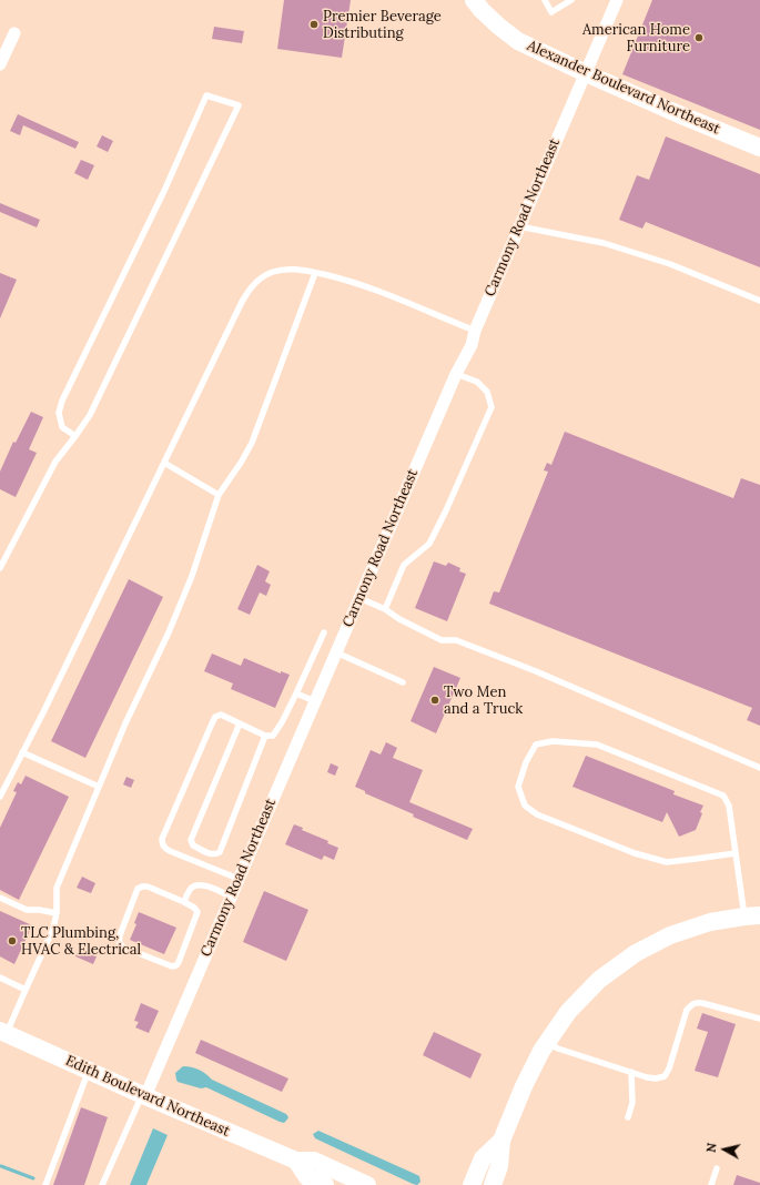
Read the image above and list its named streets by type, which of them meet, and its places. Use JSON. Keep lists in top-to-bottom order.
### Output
{
  "streets": {
    "street": ["Alexander Boulevard Northeast", "Carmony Road Northeast", "Edith Boulevard Northeast"]
  },
  "crossings": [
    ["Alexander Boulevard Northeast", "Carmony Road Northeast"],
    ["Carmony Road Northeast", "Edith Boulevard Northeast"]
  ],
  "places": [
    "Premier Beverage Distributing",
    "American Home Furniture",
    "Two Men and a Truck",
    "TLC Plumbing, HVAC & Electrical"
  ],
  "north": "left"
}
